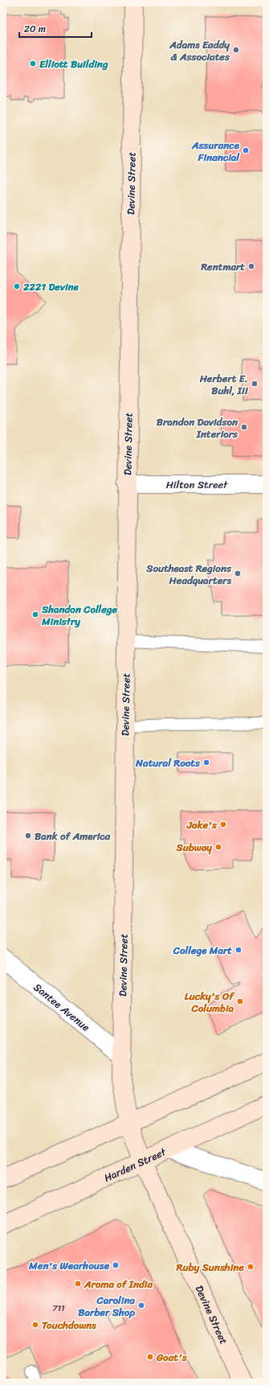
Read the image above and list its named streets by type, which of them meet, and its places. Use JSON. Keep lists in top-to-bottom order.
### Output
{
  "streets": {
    "main road": ["Devine Street", "Harden Street"],
    "street": ["Hilton Street", "Santee Avenue"]
  },
  "crossings": [
    ["Devine Street", "Hilton Street"],
    ["Devine Street", "Santee Avenue"],
    ["Devine Street", "Harden Street"]
  ],
  "places": [
    "Adams Eaddy & Associates",
    "Elliott Building",
    "Assurance Financial",
    "Rentmart",
    "2221 Devine",
    "Herbert E. Buhl, III",
    "Brandon Davidson Interiors",
    "Southeast Regions Headquarters",
    "Shandon College Ministry",
    "Natural Roots",
    "Jake's",
    "Bank of America",
    "Subway",
    "College Mart",
    "Lucky's Of Columbia",
    "Men's Wearhouse",
    "Ruby Sunshine",
    "Aroma of India",
    "Carolina Barber Shop",
    "Touchdowns",
    "Goat's"
  ],
  "house_numbers": ["711"],
  "scale_bar": "20 m"
}
